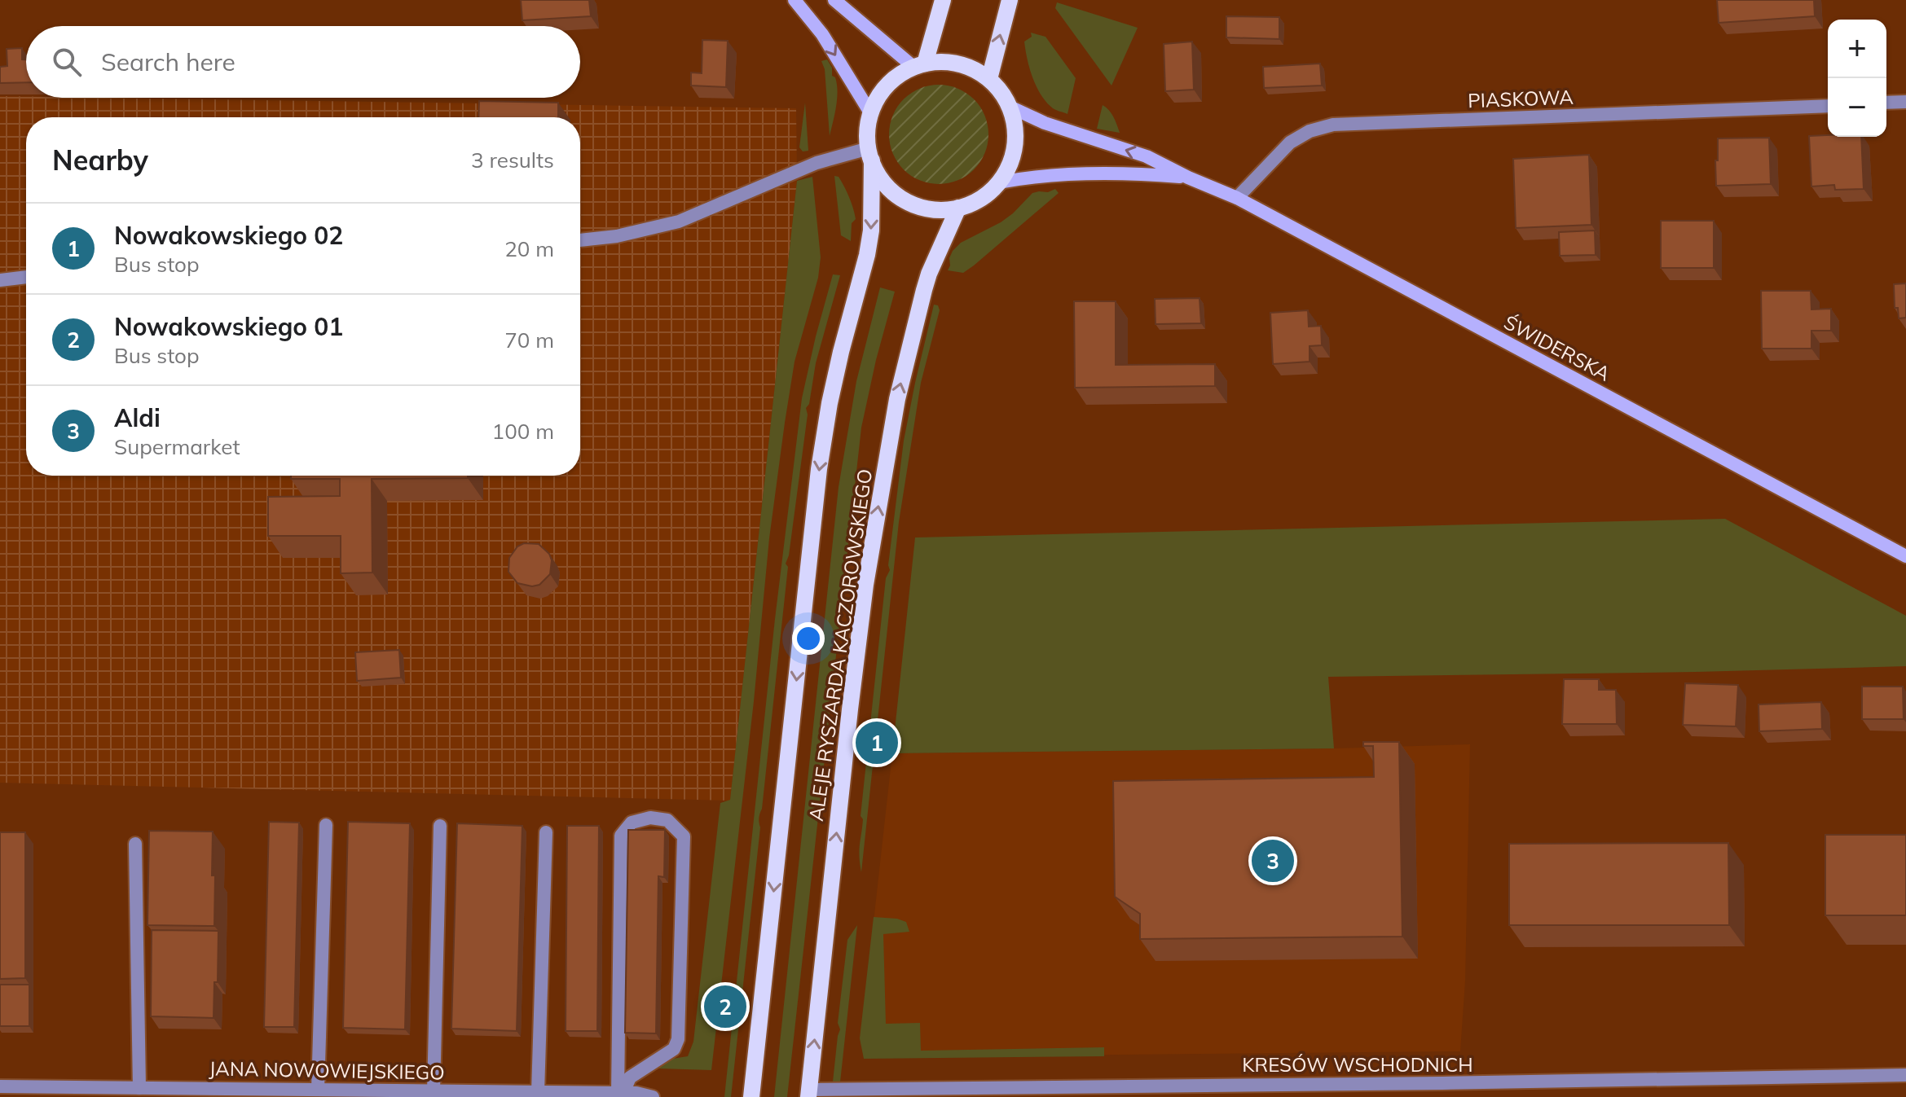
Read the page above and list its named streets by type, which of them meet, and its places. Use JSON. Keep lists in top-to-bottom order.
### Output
{
  "streets": {
    "main road": ["ŚWIDERSKA", "ALEJE RYSZARDA KACZOROWSKIEGO"],
    "street": ["PIASKOWA", "KRESÓW WSCHODNICH", "JANA NOWOWIEJSKIEGO"]
  },
  "crossings": [
    ["PIASKOWA", "ŚWIDERSKA"],
    ["ŚWIDERSKA", "ALEJE RYSZARDA KACZOROWSKIEGO"],
    ["ALEJE RYSZARDA KACZOROWSKIEGO", "KRESÓW WSCHODNICH"]
  ],
  "page": {
    "map_buttons": ["+", "−"],
    "search": "Search here",
    "heading": ["Nearby", "3 results"],
    "list": [
      {
        "mark": "1",
        "name": "Nowakowskiego 02",
        "note": "Bus stop",
        "value": "20 m"
      },
      {
        "mark": "2",
        "name": "Nowakowskiego 01",
        "note": "Bus stop",
        "value": "70 m"
      },
      {
        "mark": "3",
        "name": "Aldi",
        "note": "Supermarket",
        "value": "100 m"
      }
    ],
    "pins": ["1", "3", "2"]
  }
}
